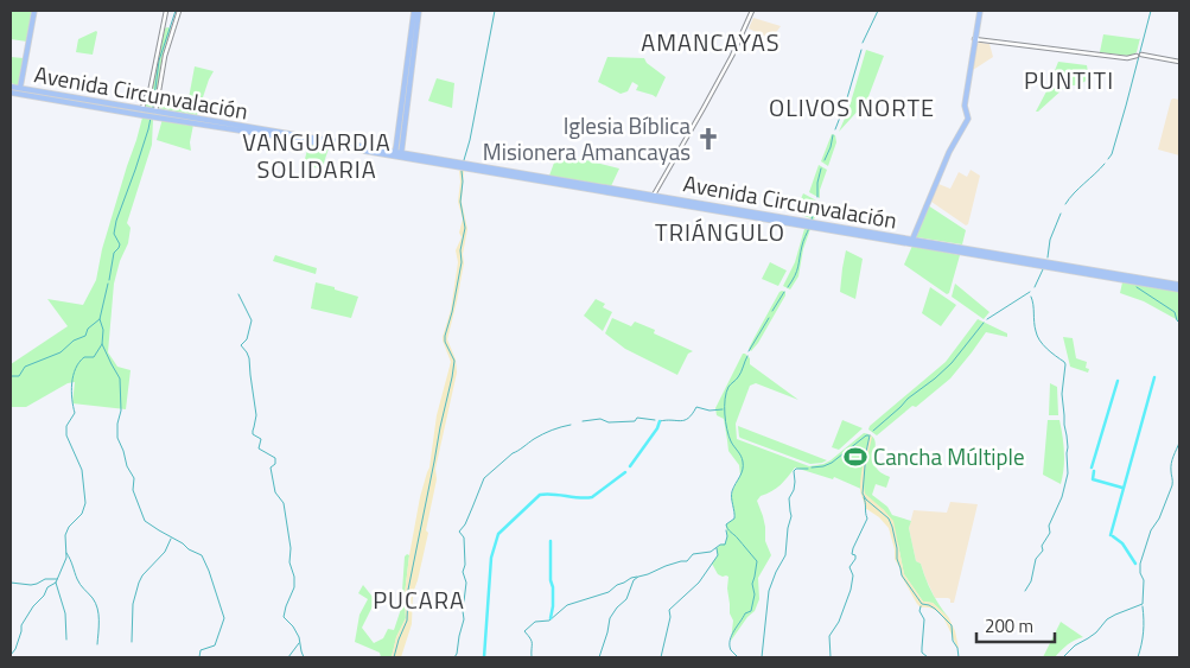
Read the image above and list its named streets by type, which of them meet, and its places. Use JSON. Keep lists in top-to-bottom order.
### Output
{
  "streets": {
    "main road": ["Avenida Circunvalación"]
  },
  "districts": [
    "AMANCAYAS",
    "PUNTITI",
    "OLIVOS NORTE",
    "VANGUARDIA SOLIDARIA",
    "TRIÁNGULO",
    "PUCARA"
  ],
  "places": {
    "church": ["Iglesia Bíblica Misionera Amancayas"],
    "sports": ["Cancha Múltiple"]
  },
  "scale_bar": "200 m"
}
